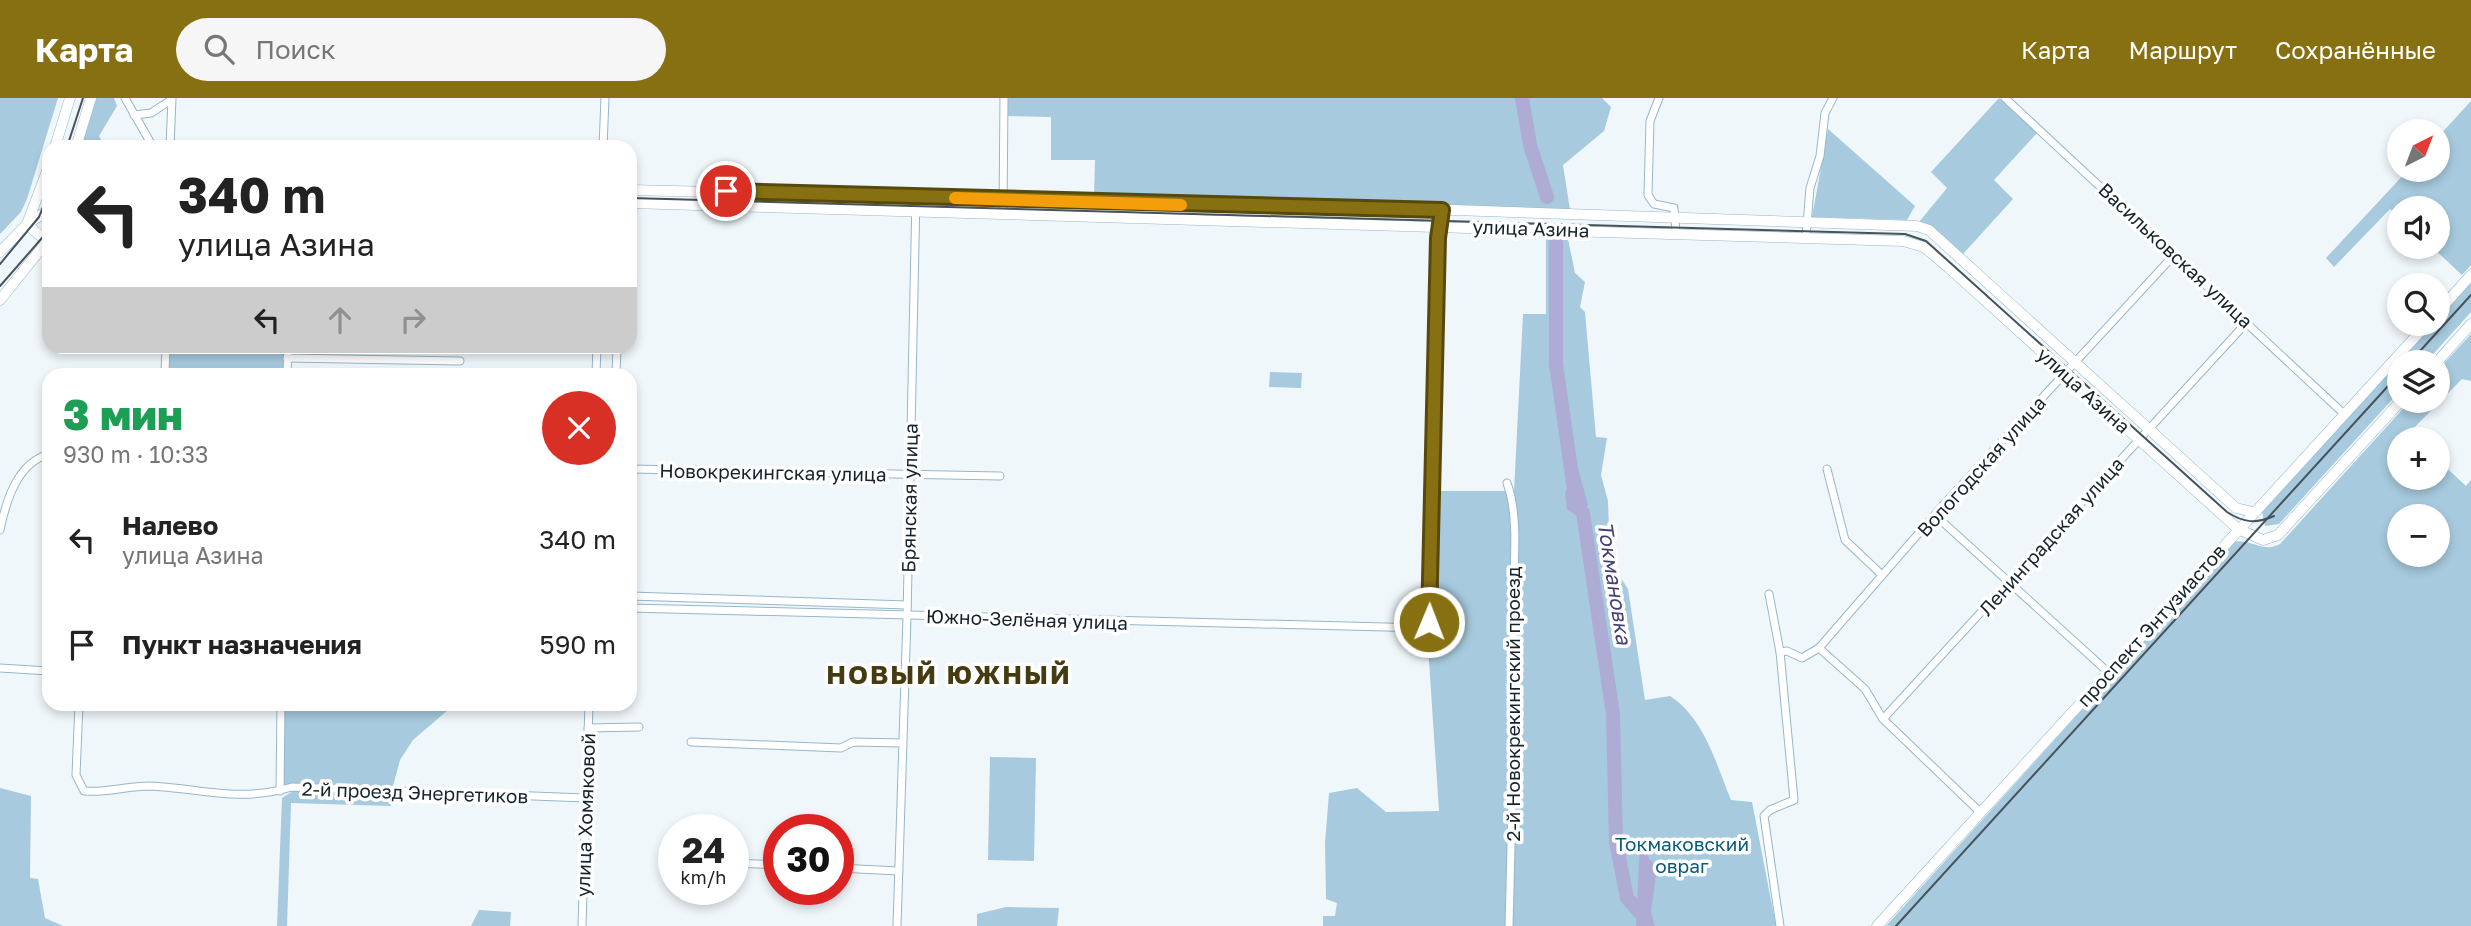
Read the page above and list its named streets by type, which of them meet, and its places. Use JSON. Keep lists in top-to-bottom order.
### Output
{
  "streets": {
    "main road": ["улица Азина", "проспект Энтузиастов"],
    "street": [
      "Васильковская улица",
      "Вологодская улица",
      "Новокрекингская улица",
      "Брянская улица",
      "Ленинградская улица",
      "Южно-Зелёная улица",
      "2-й Новокрекингский проезд",
      "2-й проезд Энергетиков",
      "улица Хомяковой"
    ]
  },
  "crossings": [
    ["улица Азина", "Вологодская улица"],
    ["улица Азина", "Брянская улица"],
    ["улица Азина", "Ленинградская улица"],
    ["улица Азина", "Южно-Зелёная улица"],
    ["улица Азина", "проспект Энтузиастов"],
    ["Васильковская улица", "Вологодская улица"],
    ["Васильковская улица", "Ленинградская улица"],
    ["Васильковская улица", "проспект Энтузиастов"],
    ["Новокрекингская улица", "Брянская улица"],
    ["Брянская улица", "Южно-Зелёная улица"],
    ["2-й проезд Энергетиков", "улица Хомяковой"]
  ],
  "districts": ["НОВЫЙ ЮЖНЫЙ"],
  "water": ["Токмановка"],
  "parks": ["Токмаковский овраг"],
  "north": "top right",
  "page": {
    "header": "Карта",
    "search": "Поиск",
    "nav": ["Карта", "Маршрут", "Сохранённые"],
    "map_buttons": ["+", "−"],
    "turn": ["340 m", "улица Азина"],
    "heading": ["3 мин", "930 m · 10:33"],
    "list": [
      {
        "name": "Налево",
        "note": "улица Азина",
        "value": "340 m"
      },
      {
        "name": "Пункт назначения",
        "value": "590 m"
      }
    ],
    "speed": "24 km/h",
    "limit": "30"
  }
}
